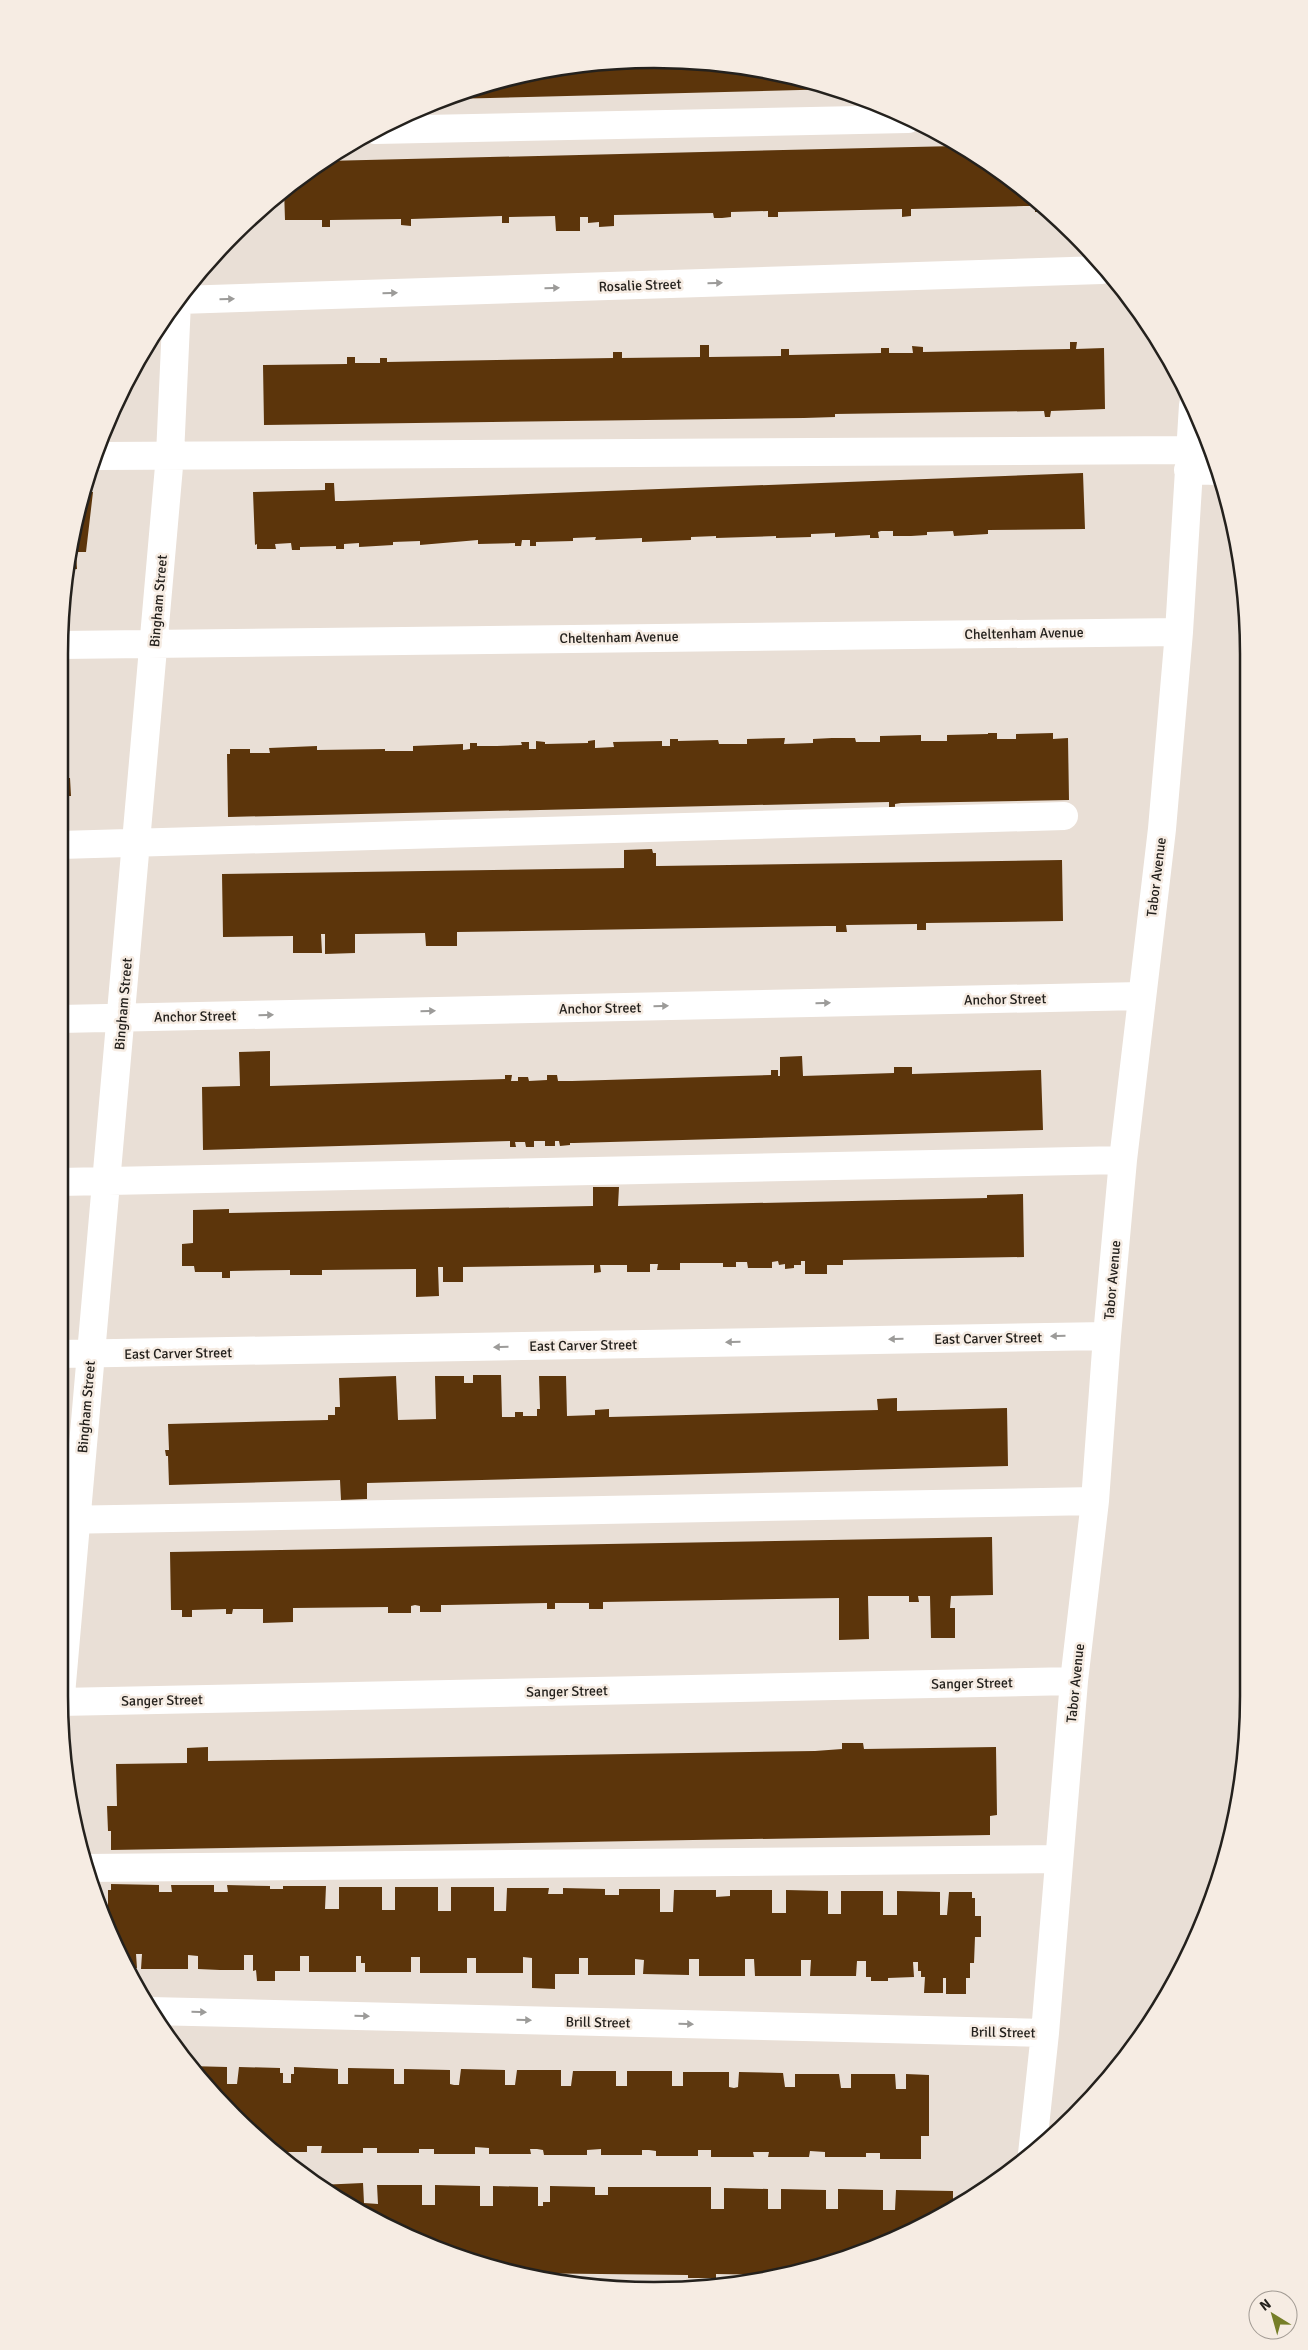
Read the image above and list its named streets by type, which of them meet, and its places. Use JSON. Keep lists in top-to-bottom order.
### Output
{
  "streets": {
    "street": [
      "Rosalie Street",
      "Bingham Street",
      "Cheltenham Avenue",
      "Tabor Avenue",
      "Anchor Street",
      "East Carver Street",
      "Sanger Street",
      "Brill Street"
    ]
  },
  "crossings": [
    ["Bingham Street", "Cheltenham Avenue"],
    ["Bingham Street", "Anchor Street"],
    ["Bingham Street", "East Carver Street"],
    ["Cheltenham Avenue", "Tabor Avenue"],
    ["Tabor Avenue", "Anchor Street"],
    ["Tabor Avenue", "East Carver Street"],
    ["Tabor Avenue", "Sanger Street"],
    ["Tabor Avenue", "Brill Street"]
  ],
  "north": "top left"
}
